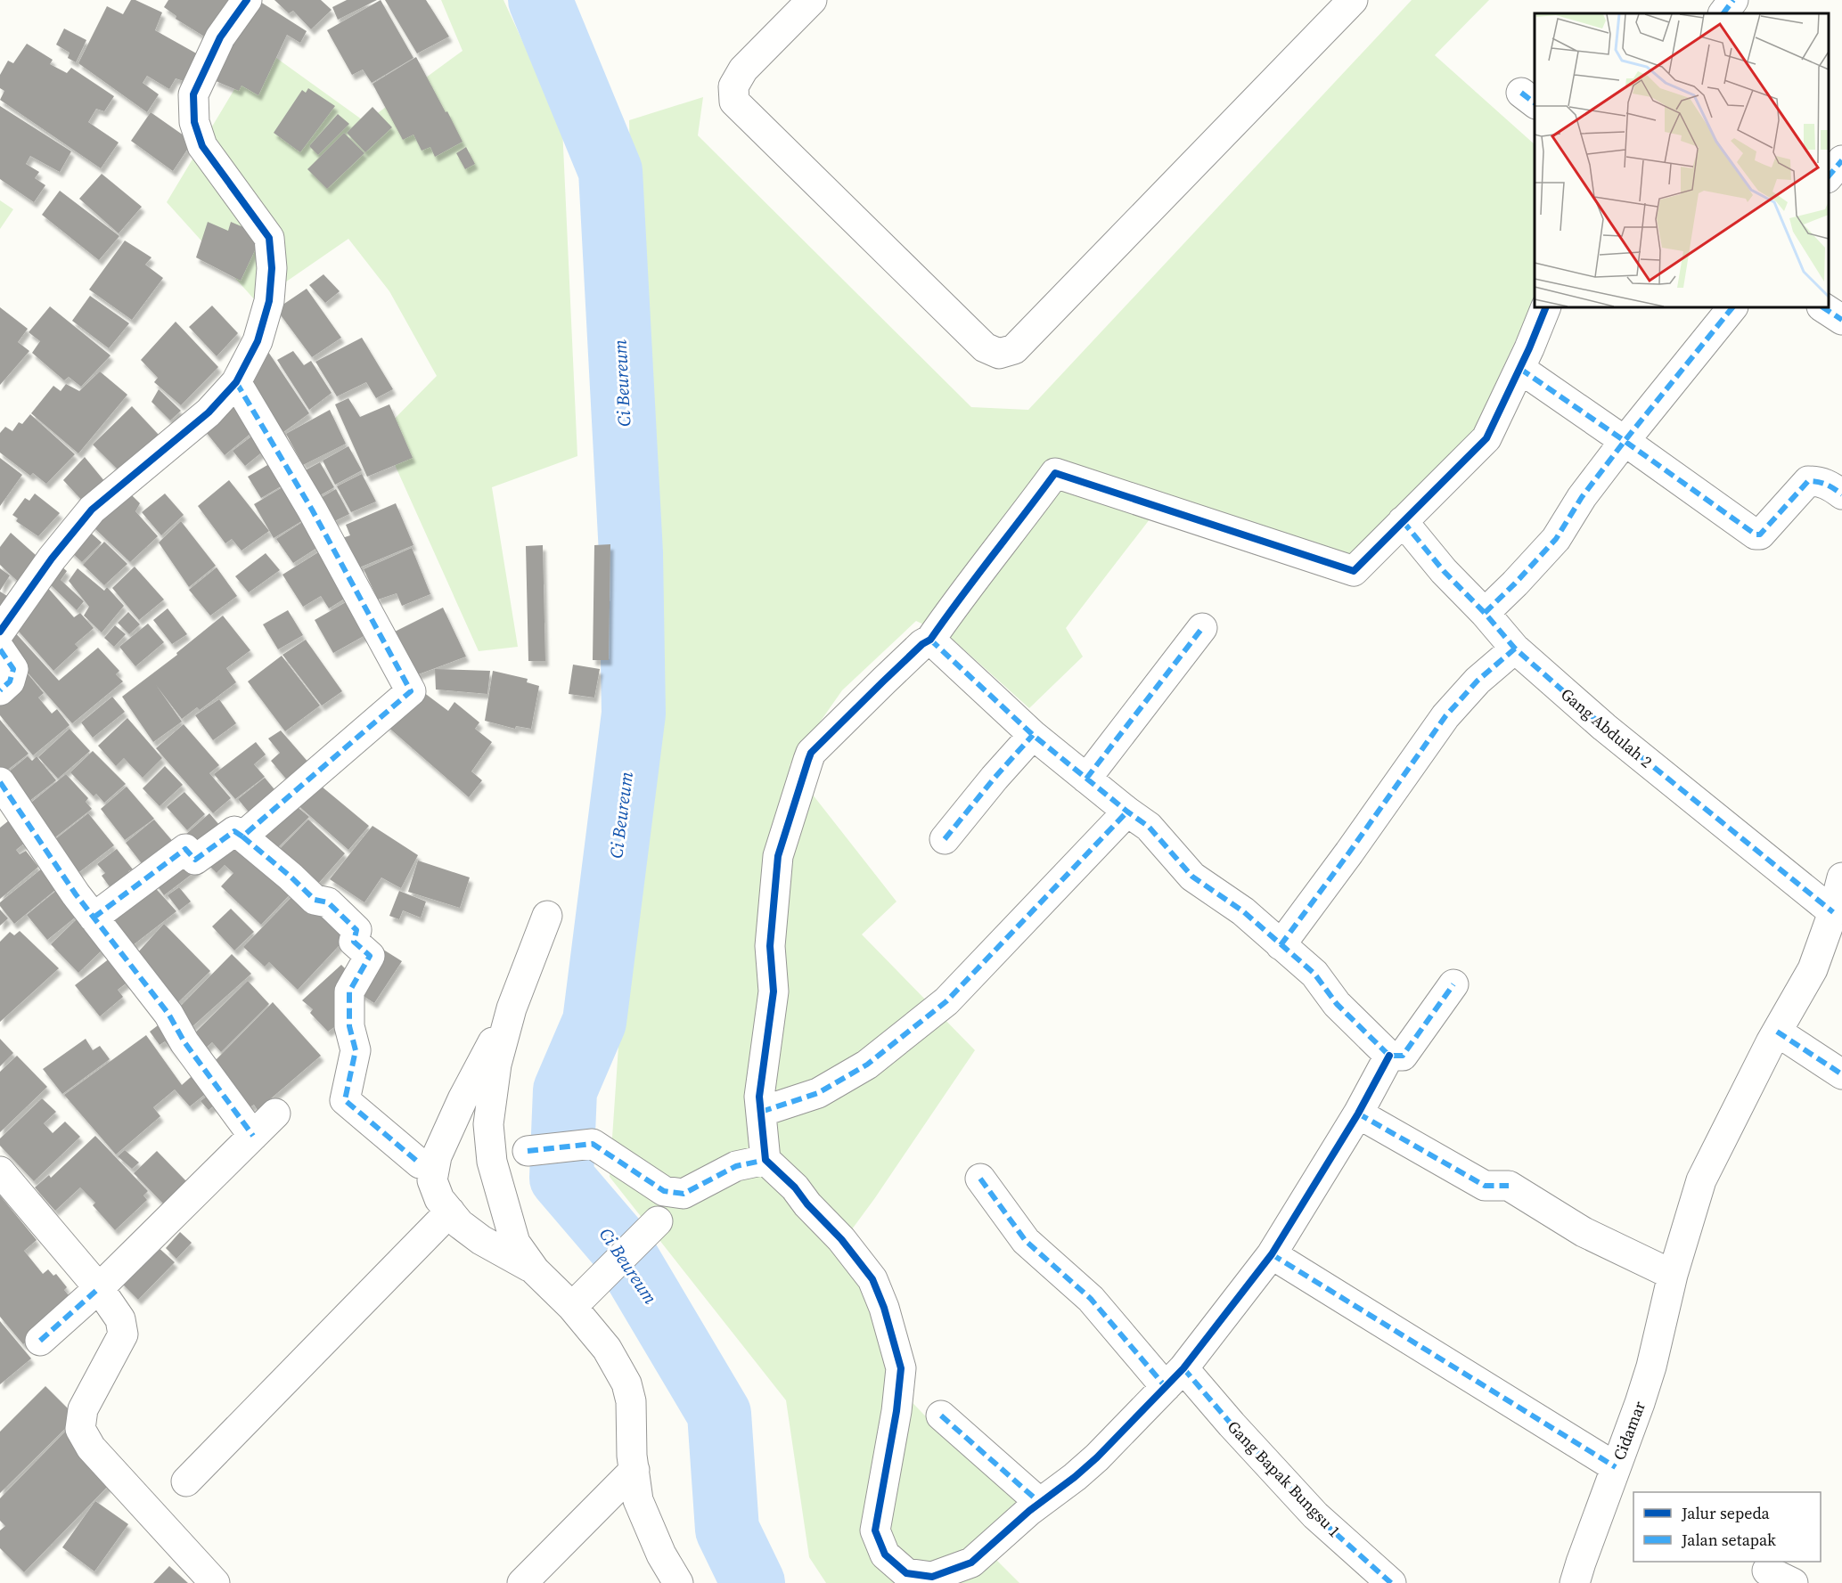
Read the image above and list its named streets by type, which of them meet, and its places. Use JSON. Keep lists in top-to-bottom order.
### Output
{
  "streets": {
    "street": ["Gang Abdulah 2", "Cidamar", "Gang Bapak Bungsu 1"]
  },
  "crossings": [
    ["Gang Abdulah 2", "Cidamar"]
  ],
  "water": ["Ci Beureum"],
  "legend": ["Jalur sepeda", "Jalan setapak"]
}
